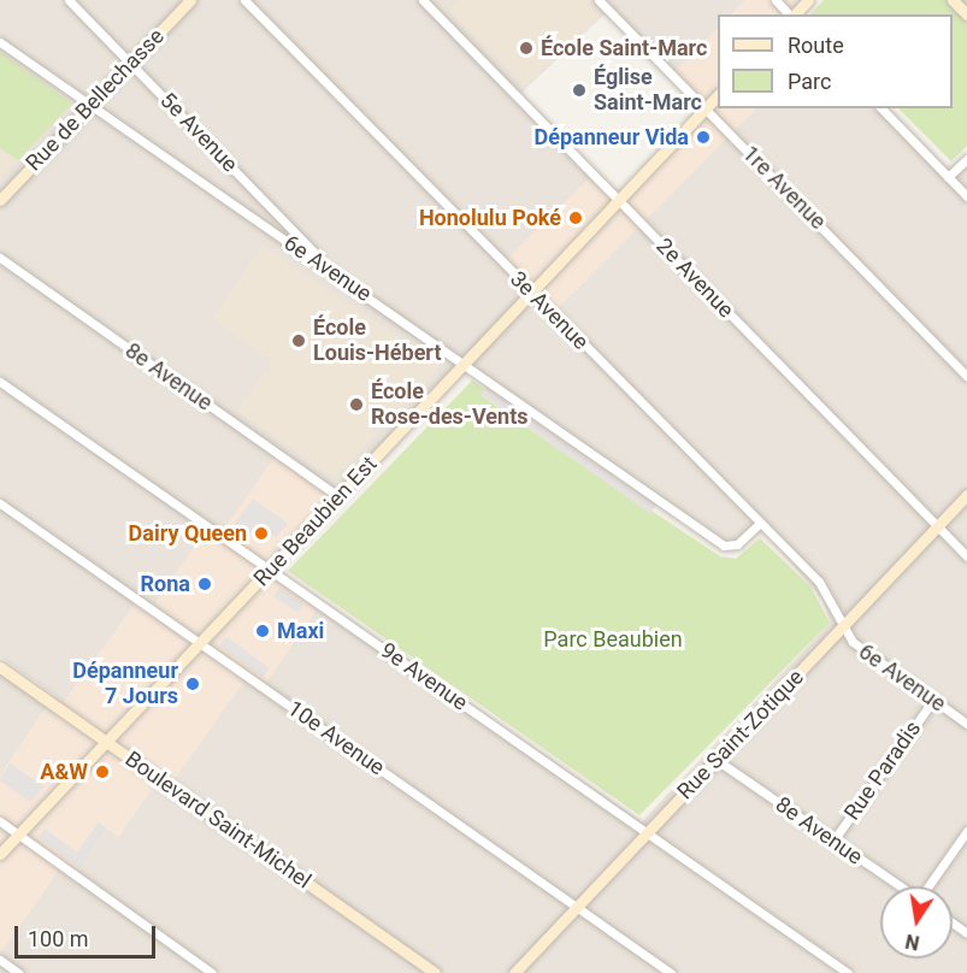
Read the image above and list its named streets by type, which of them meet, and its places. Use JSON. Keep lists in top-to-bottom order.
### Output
{
  "streets": {
    "street": [
      "Rue de Bellechasse",
      "5e Avenue",
      "1re Avenue",
      "6e Avenue",
      "2e Avenue",
      "3e Avenue",
      "8e Avenue",
      "Rue Beaubien Est",
      "9e Avenue",
      "Rue Saint-Zotique",
      "10e Avenue",
      "Rue Paradis",
      "Boulevard Saint-Michel"
    ]
  },
  "crossings": [
    ["Rue de Bellechasse", "5e Avenue"],
    ["Rue de Bellechasse", "6e Avenue"],
    ["5e Avenue", "6e Avenue"],
    ["1re Avenue", "Rue Beaubien Est"],
    ["6e Avenue", "3e Avenue"],
    ["6e Avenue", "Rue Beaubien Est"],
    ["6e Avenue", "Rue Saint-Zotique"],
    ["6e Avenue", "Rue Paradis"],
    ["2e Avenue", "Rue Beaubien Est"],
    ["2e Avenue", "Rue Saint-Zotique"],
    ["3e Avenue", "Rue Beaubien Est"],
    ["3e Avenue", "Rue Saint-Zotique"],
    ["8e Avenue", "Rue Beaubien Est"],
    ["8e Avenue", "Rue Saint-Zotique"],
    ["8e Avenue", "Rue Paradis"],
    ["Rue Beaubien Est", "9e Avenue"],
    ["Rue Beaubien Est", "10e Avenue"],
    ["Rue Beaubien Est", "Boulevard Saint-Michel"],
    ["9e Avenue", "Rue Saint-Zotique"],
    ["Rue Saint-Zotique", "10e Avenue"]
  ],
  "parks": ["Parc Beaubien"],
  "places": [
    "École Saint-Marc",
    "Église Saint-Marc",
    "Dépanneur Vida",
    "Honolulu Poké",
    "École Louis-Hébert",
    "École Rose-des-Vents",
    "Dairy Queen",
    "Rona",
    "Maxi",
    "Dépanneur 7 Jours",
    "A&W"
  ],
  "legend": ["Route", "Parc"],
  "scale_bar": "100 m",
  "north": "bottom"
}
